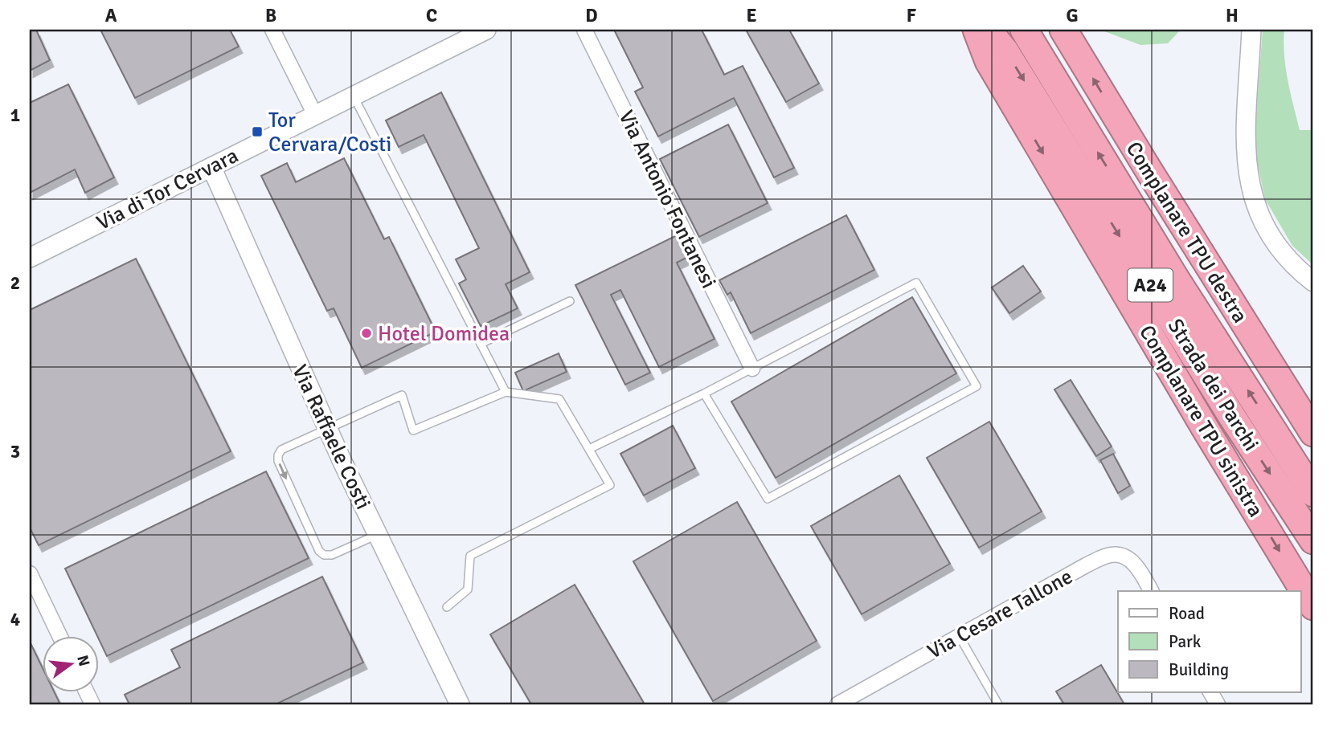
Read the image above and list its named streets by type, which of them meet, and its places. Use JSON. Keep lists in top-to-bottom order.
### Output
{
  "streets": {
    "highway": [
      "Complanare TPU destra",
      "A24",
      "Strada dei Parchi",
      "Complanare TPU sinistra"
    ],
    "street": [
      "Via di Tor Cervara",
      "Via Antonio Fontanesi",
      "Via Raffaele Costi",
      "Via Cesare Tallone"
    ]
  },
  "crossings": [
    ["Via di Tor Cervara", "Via Raffaele Costi"]
  ],
  "one_way": ["Complanare TPU destra", "Complanare TPU sinistra"],
  "places": {
    "transit": ["Tor Cervara/Costi"],
    "other": ["Hotel Domidea"]
  },
  "legend": ["Road", "Park", "Building"],
  "north": "right",
  "grid": {
    "columns": [
      "A",
      "B",
      "C",
      "D",
      "E",
      "F",
      "G",
      "H"
    ],
    "rows": [
      "1",
      "2",
      "3",
      "4"
    ]
  }
}
